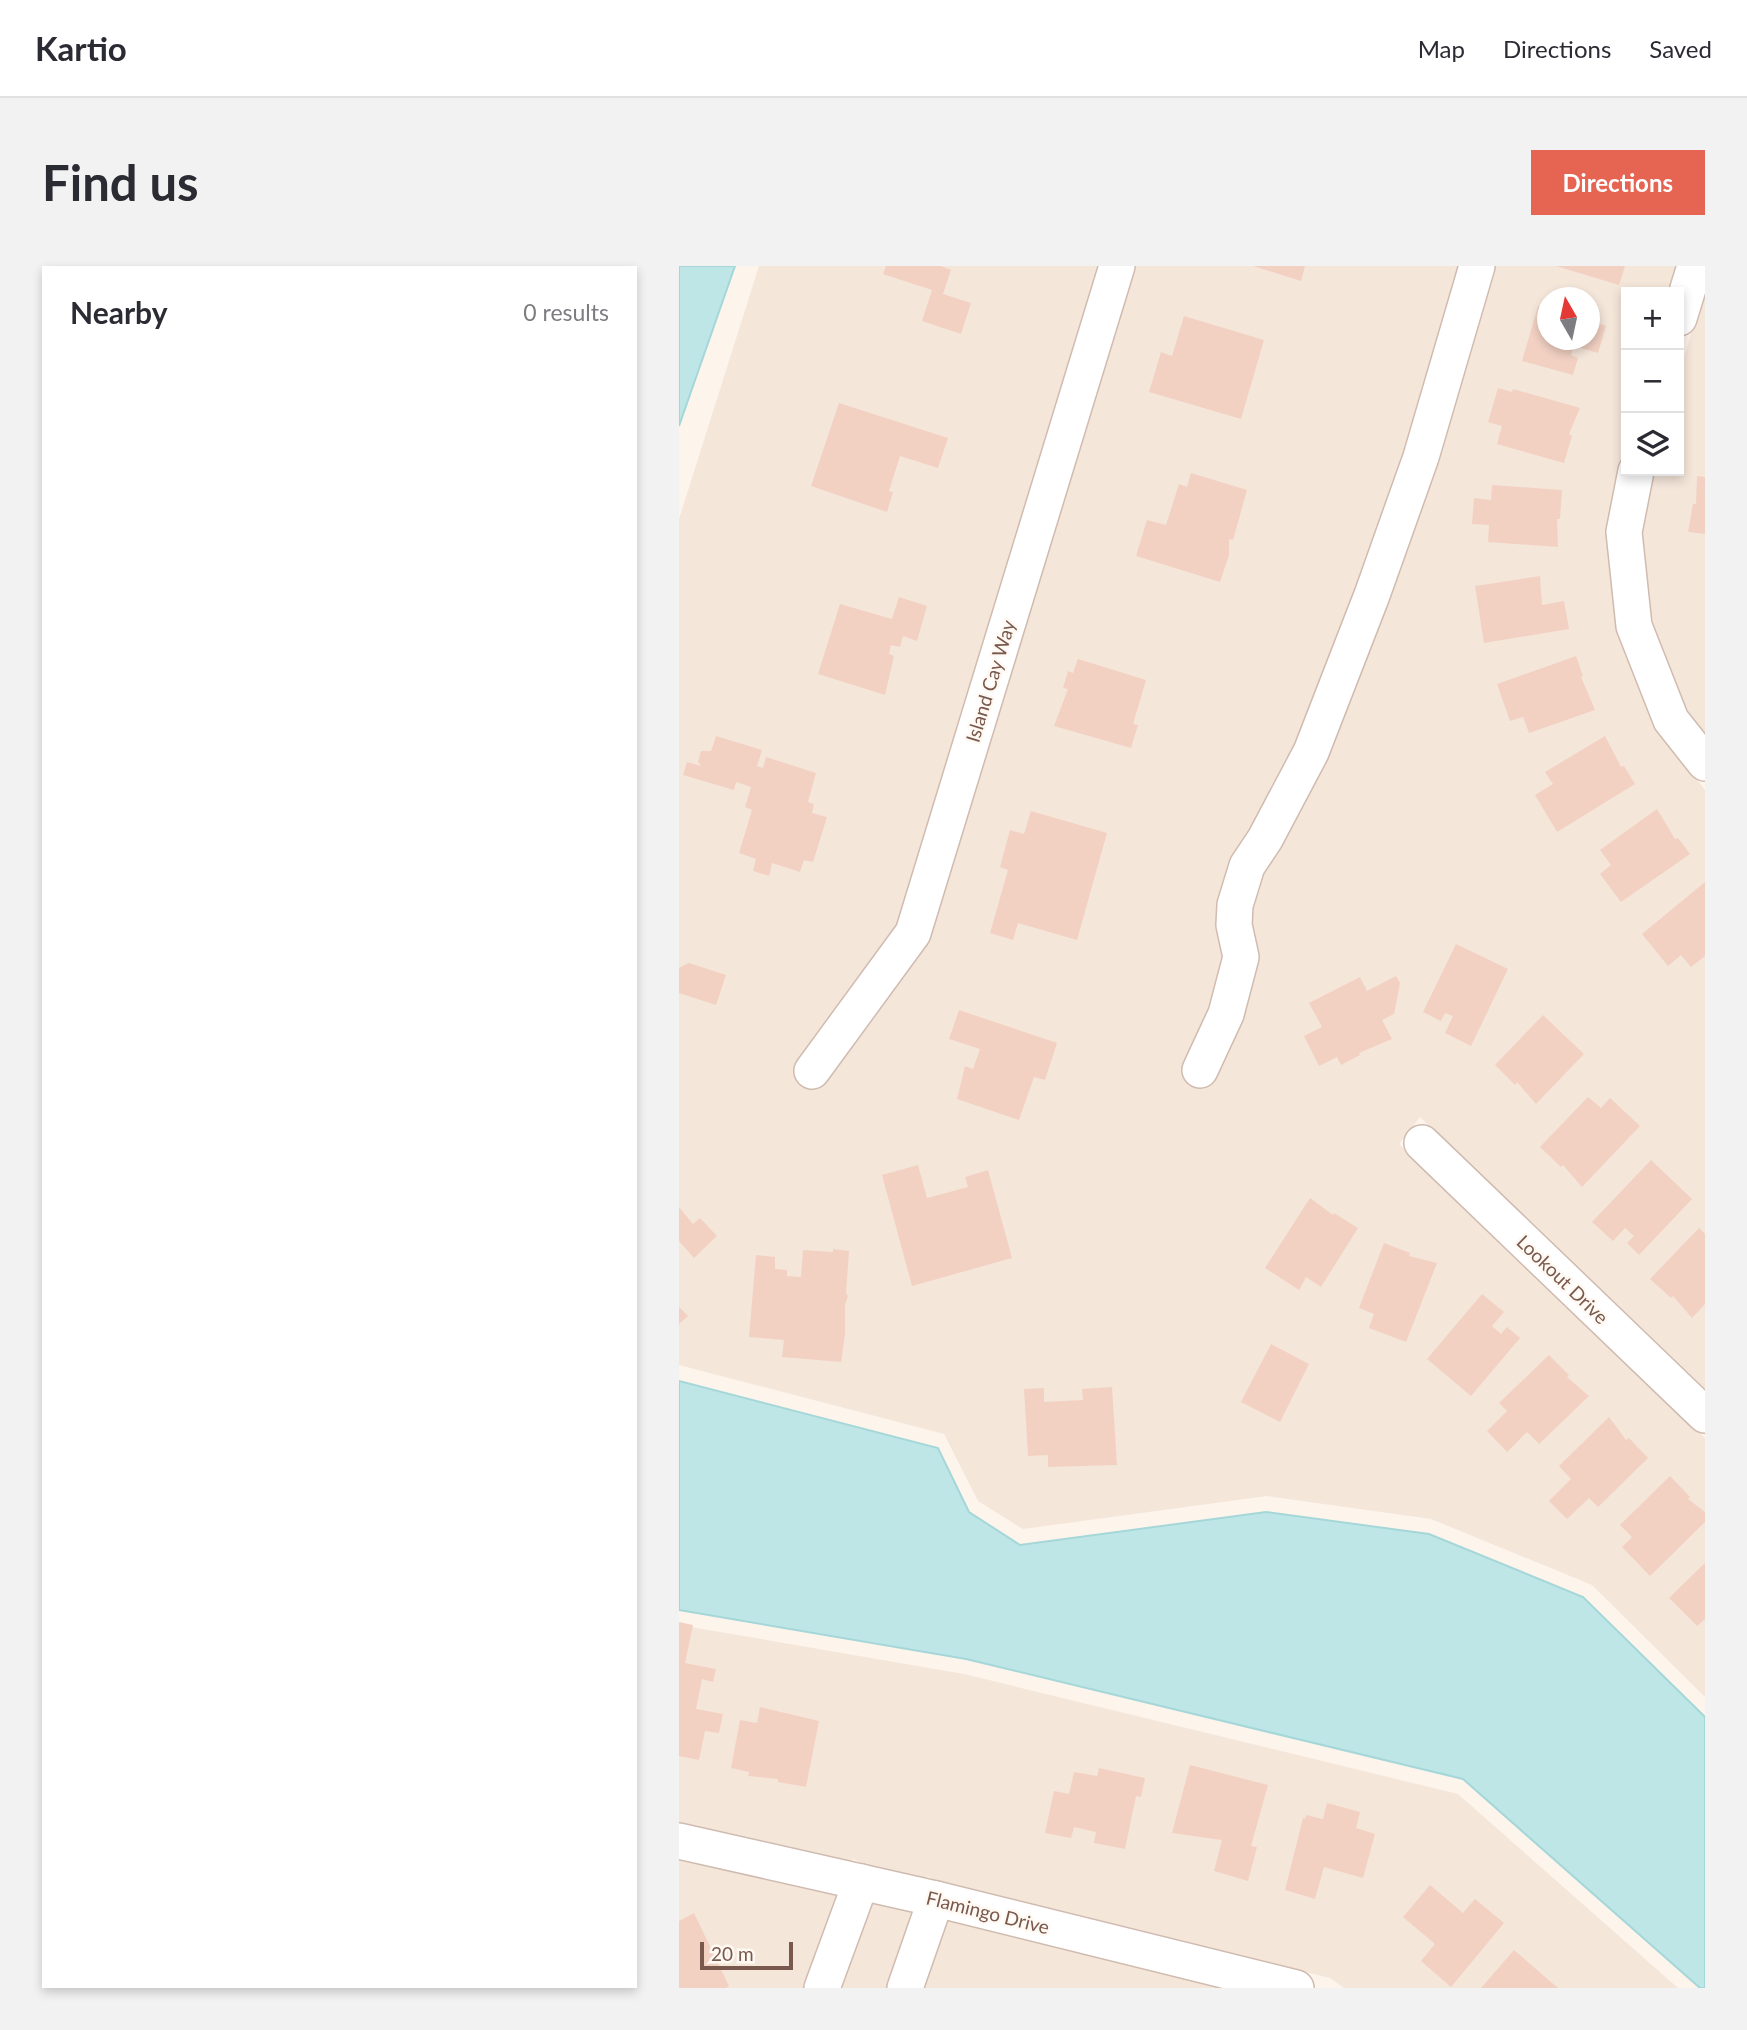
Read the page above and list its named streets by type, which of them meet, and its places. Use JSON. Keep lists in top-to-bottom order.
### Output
{
  "streets": {
    "street": ["Island Cay Way", "Lookout Drive", "Flamingo Drive"]
  },
  "scale_bar": "20 m",
  "north": "top",
  "page": {
    "header": "Kartio",
    "nav": ["Map", "Directions", "Saved"],
    "buttons": "Directions",
    "title": "Find us",
    "heading": ["Nearby", "0 results"],
    "map_buttons": ["+", "−"],
    "scale": "20 m"
  }
}
